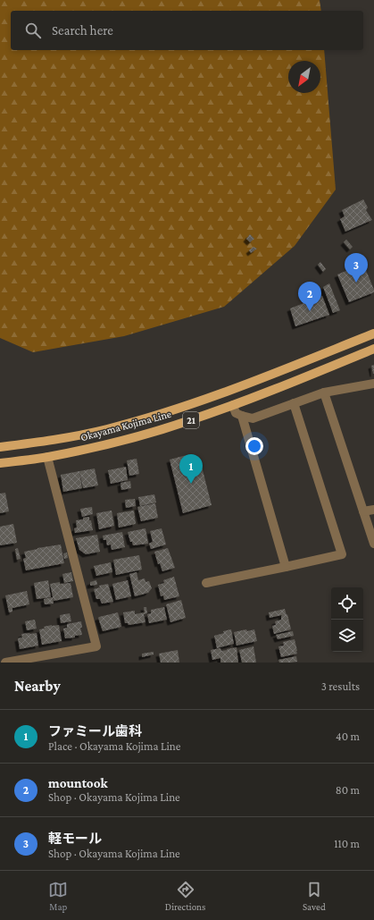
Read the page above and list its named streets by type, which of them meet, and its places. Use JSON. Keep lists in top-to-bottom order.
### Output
{
  "streets": {
    "main road": ["21", "Okayama Kojima Line"]
  },
  "north": "bottom left",
  "page": {
    "search": "Search here",
    "pins": ["3", "2", "1"],
    "heading": ["Nearby", "3 results"],
    "list": [
      {
        "mark": "1",
        "name": "ファミール歯科",
        "note": "Place · Okayama Kojima Line",
        "value": "40 m"
      },
      {
        "mark": "2",
        "name": "mountook",
        "note": "Shop · Okayama Kojima Line",
        "value": "80 m"
      },
      {
        "mark": "3",
        "name": "軽モール",
        "note": "Shop · Okayama Kojima Line",
        "value": "110 m"
      }
    ],
    "nav": ["Map", "Directions", "Saved"]
  }
}
